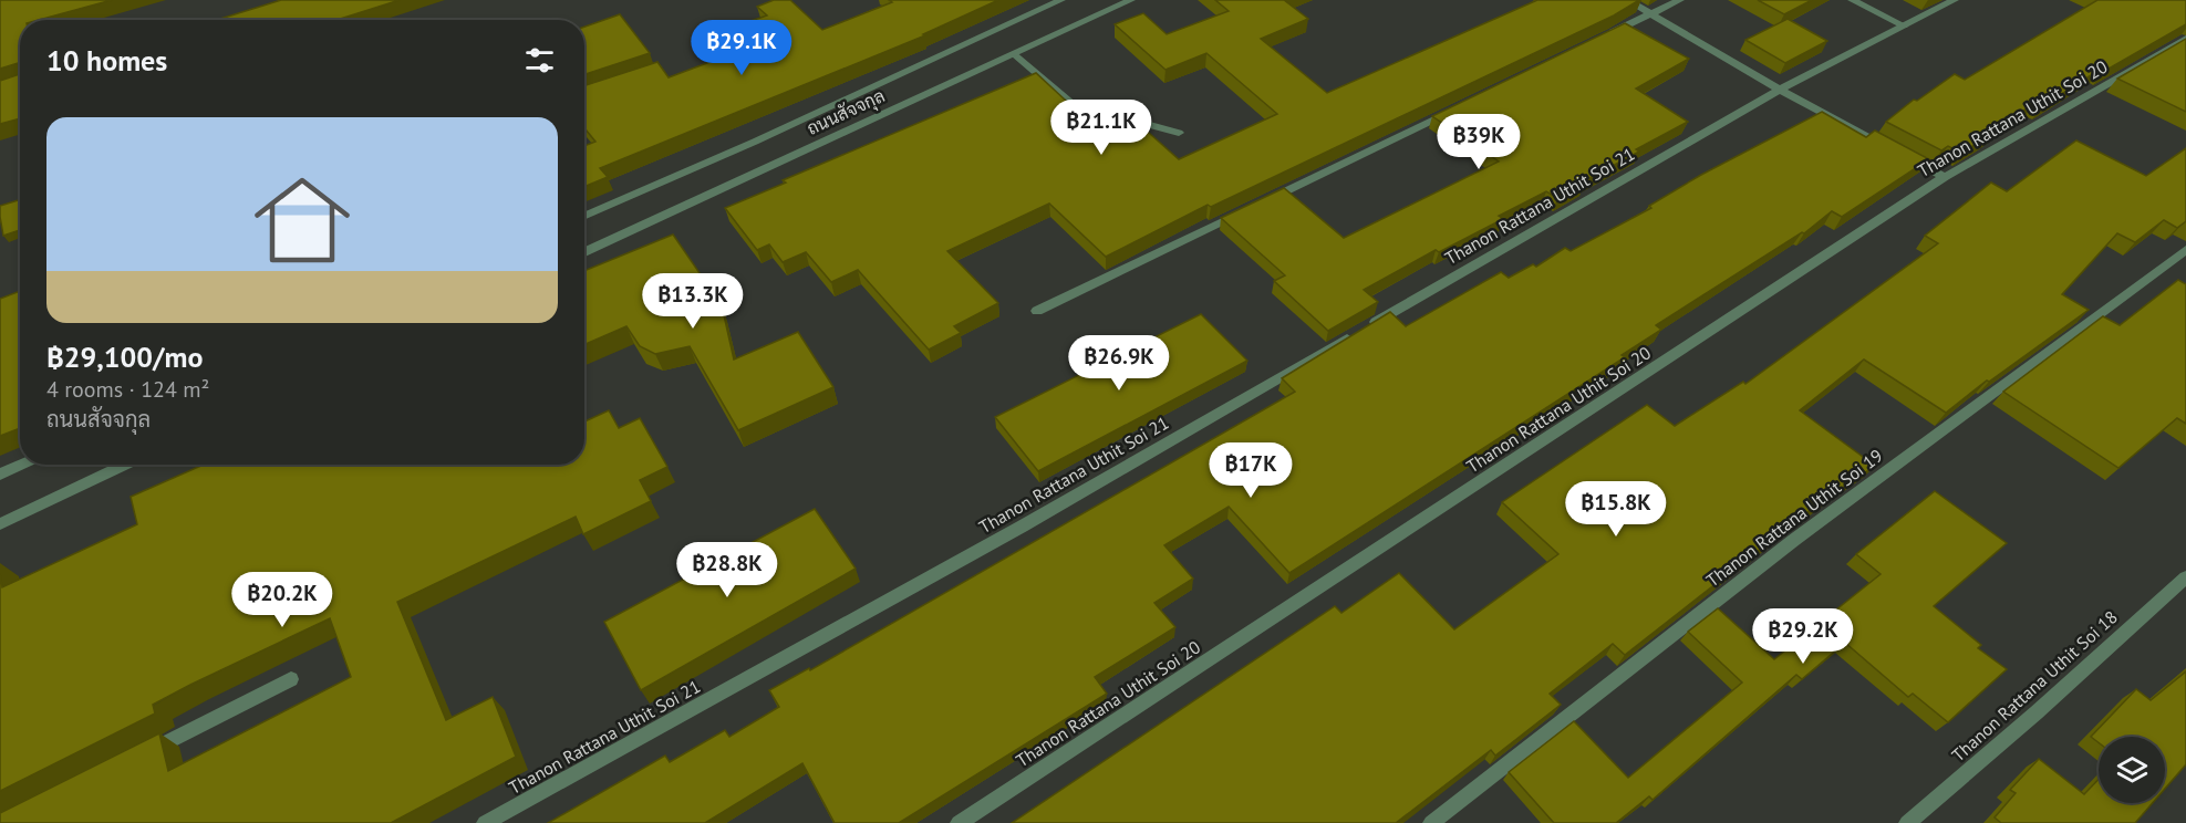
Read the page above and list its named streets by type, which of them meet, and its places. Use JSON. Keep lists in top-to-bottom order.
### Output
{
  "streets": {
    "street": [
      "ถนนสัจจกุล",
      "Thanon Rattana Uthit Soi 20",
      "Thanon Rattana Uthit Soi 21",
      "Thanon Rattana Uthit Soi 19",
      "Thanon Rattana Uthit Soi 18"
    ]
  },
  "page": {
    "price": [
      "฿29.1K",
      "฿21.1K",
      "฿39K",
      "฿13.3K",
      "฿26.9K",
      "฿17K",
      "฿15.8K",
      "฿28.8K",
      "฿20.2K",
      "฿29.2K"
    ],
    "heading": "10 homes",
    "list": [
      {
        "name": "฿29,100/mo",
        "note": "4 rooms · 124 m² · ถนนสัจจกุล"
      }
    ]
  }
}
